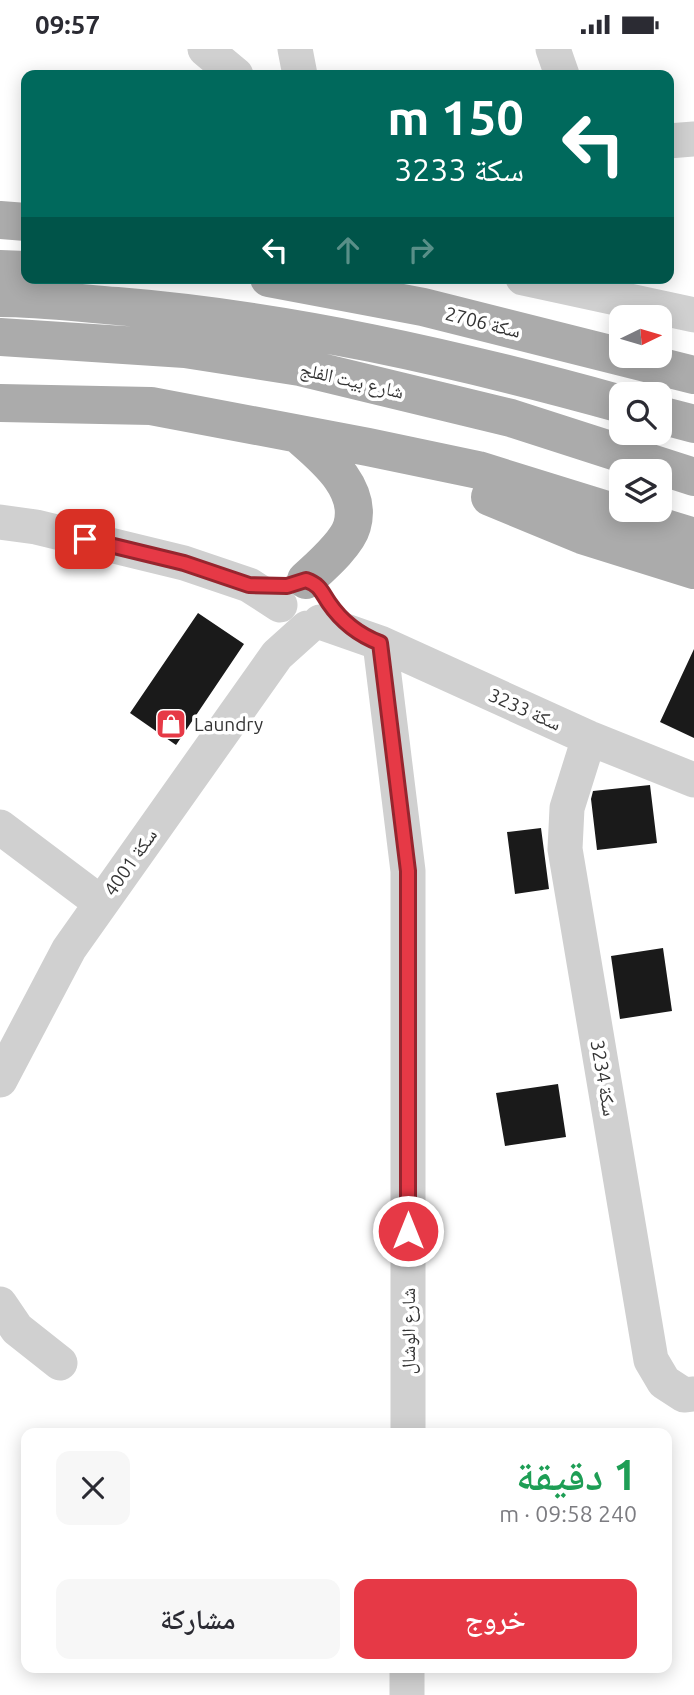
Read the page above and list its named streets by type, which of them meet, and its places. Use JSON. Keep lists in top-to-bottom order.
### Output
{
  "streets": {
    "main road": ["سكة 2706", "شارع بيت الفلج"],
    "street": [
      "سكة 3233",
      "سكة 4001",
      "سكة 3234",
      "شارع الوشال"
    ]
  },
  "crossings": [
    ["سكة 3233", "سكة 4001"],
    ["سكة 3233", "سكة 3234"],
    ["سكة 3233", "شارع الوشال"]
  ],
  "places": {
    "shop": ["Laundry"]
  },
  "north": "right",
  "page": {
    "status": "09:57",
    "turn": ["150 m", "سكة 3233"],
    "heading": ["1 دقيقة", "240 m · 09:58"],
    "buttons": ["خروج", "مشاركة"]
  }
}
